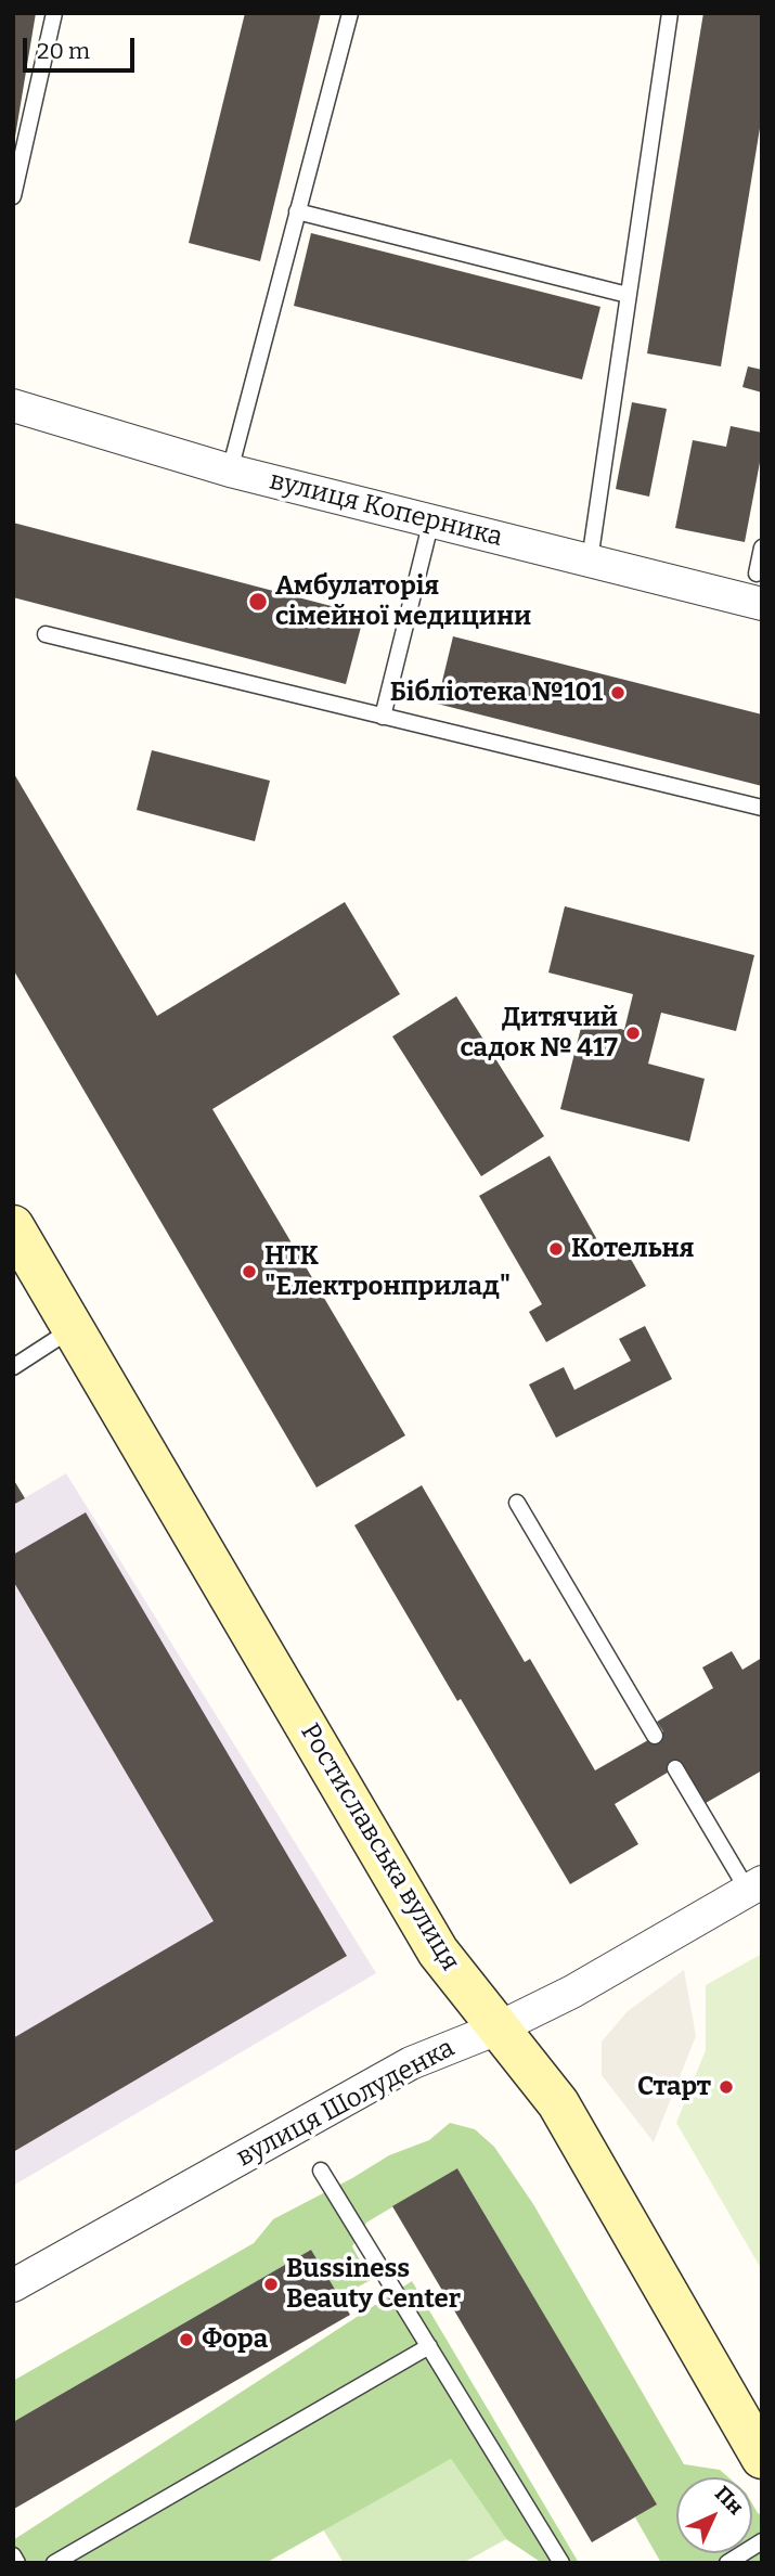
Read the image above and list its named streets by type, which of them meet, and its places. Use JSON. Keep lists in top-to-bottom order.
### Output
{
  "streets": {
    "street": ["вулиця Коперника", "Ростиславська вулиця", "вулиця Шолуденка"]
  },
  "crossings": [
    ["Ростиславська вулиця", "вулиця Шолуденка"]
  ],
  "places": [
    "Амбулаторія сімейної медицини",
    "Бібліотека №101",
    "Дитячий садок № 417",
    "Котельня",
    "НТК \"Електронприлад\"",
    "Старт",
    "Bussiness Beauty Center",
    "Фора"
  ],
  "scale_bar": "20 m",
  "north": "top right"
}
